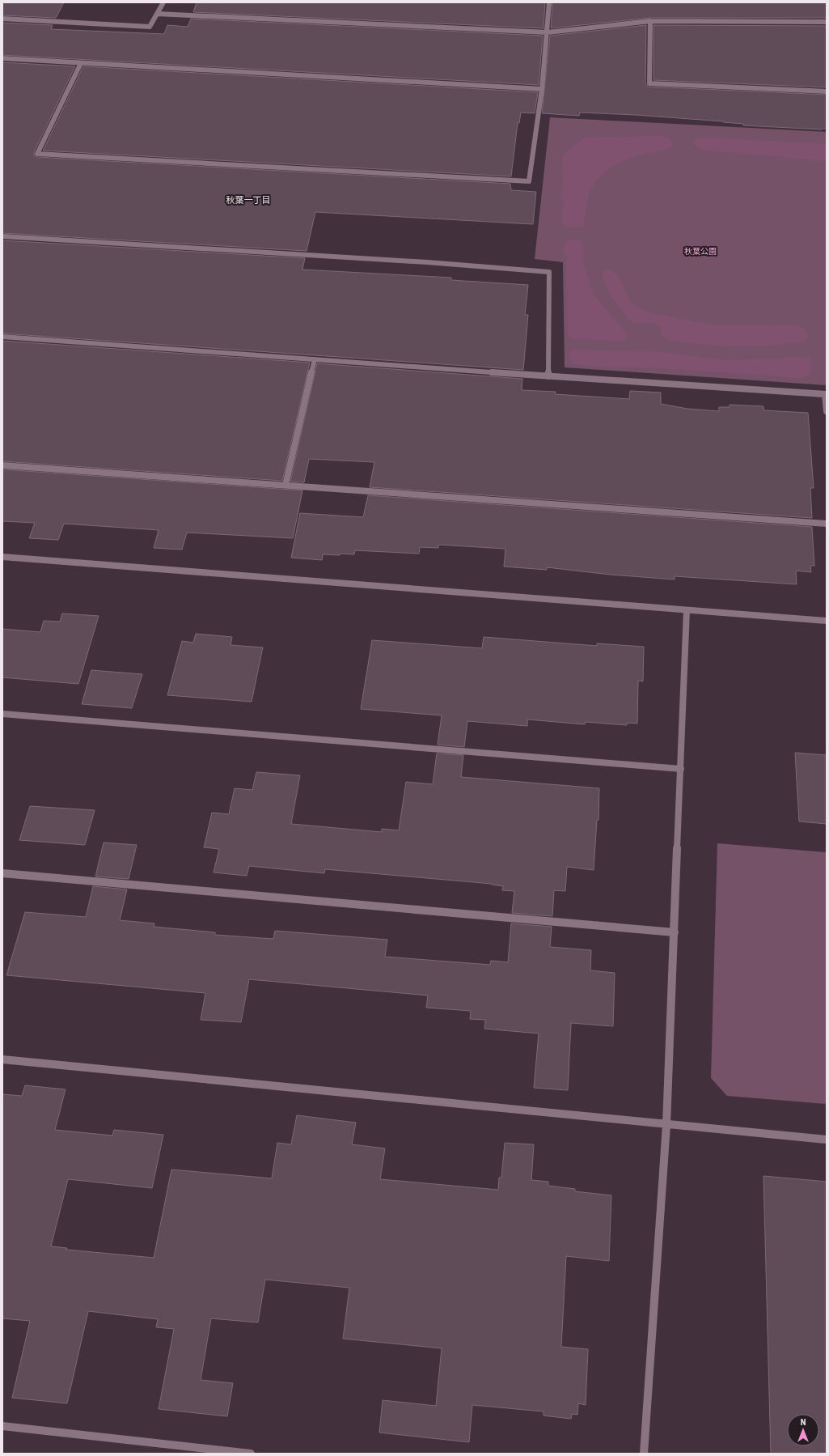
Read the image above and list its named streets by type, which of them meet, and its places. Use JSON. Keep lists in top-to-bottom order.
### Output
{
  "districts": ["秋葉一丁目"],
  "parks": ["秋葉公園"],
  "north": "top"
}
